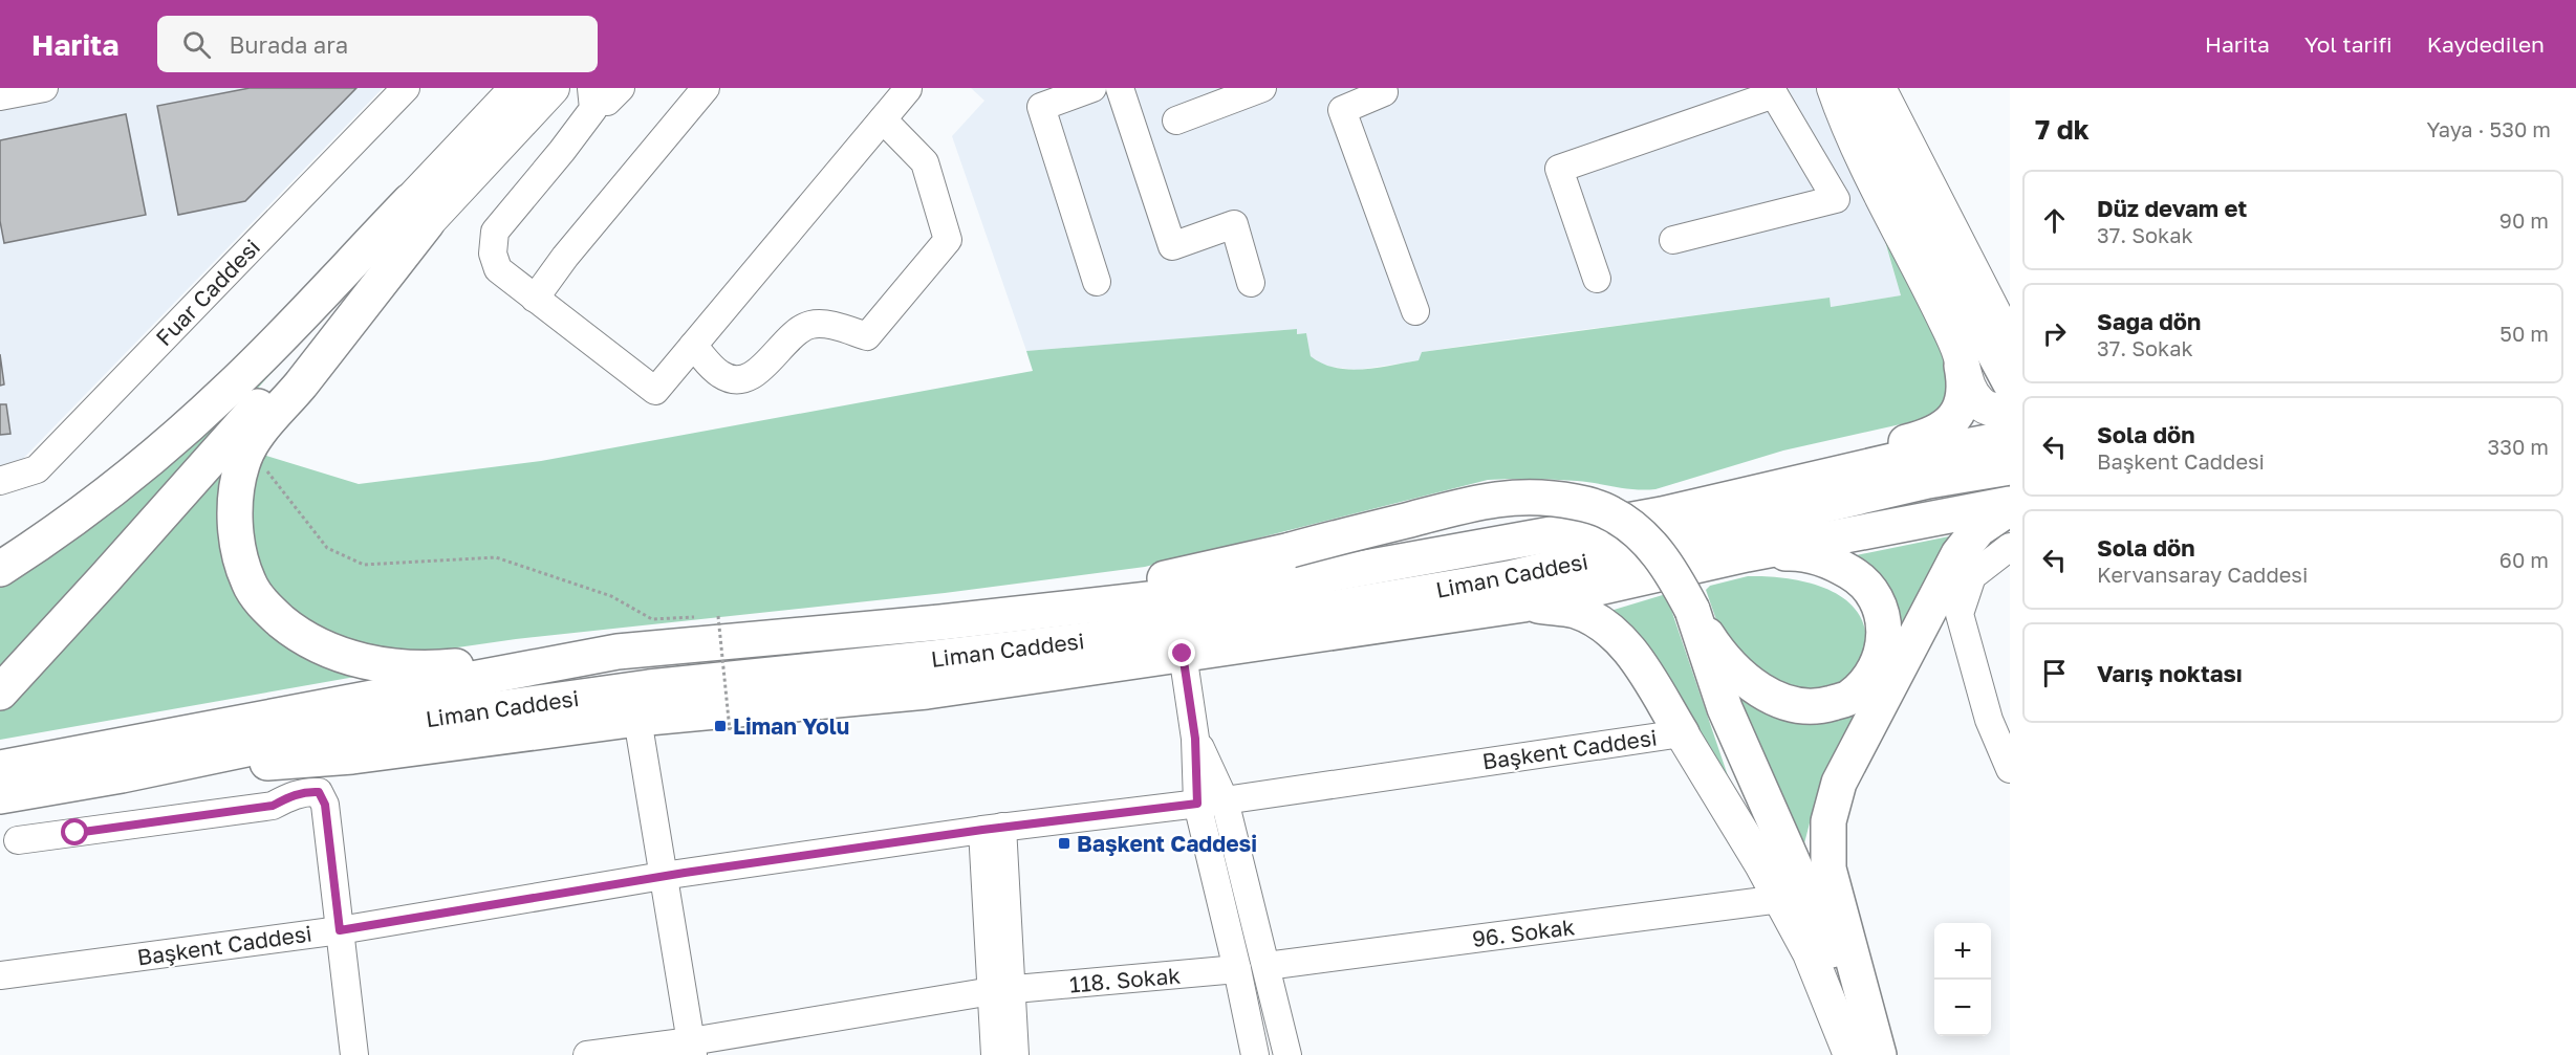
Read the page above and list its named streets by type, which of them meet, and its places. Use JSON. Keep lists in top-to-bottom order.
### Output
{
  "streets": {
    "highway": ["Liman Caddesi"],
    "street": [
      "Fuar Caddesi",
      "Başkent Caddesi",
      "96. Sokak",
      "118. Sokak"
    ]
  },
  "places": {
    "transit": ["Liman Yolu", "Başkent Caddesi"]
  },
  "page": {
    "header": "Harita",
    "search": "Burada ara",
    "nav": ["Harita", "Yol tarifi", "Kaydedilen"],
    "heading": ["7 dk", "Yaya · 530 m"],
    "list": [
      ["Düz devam et", "37. Sokak", "90 m"],
      ["Sağa dön", "37. Sokak", "50 m"],
      ["Sola dön", "Başkent Caddesi", "330 m"],
      ["Sola dön", "Kervansaray Caddesi", "60 m"],
      "Varış noktası"
    ],
    "map_buttons": ["+", "−"]
  }
}
